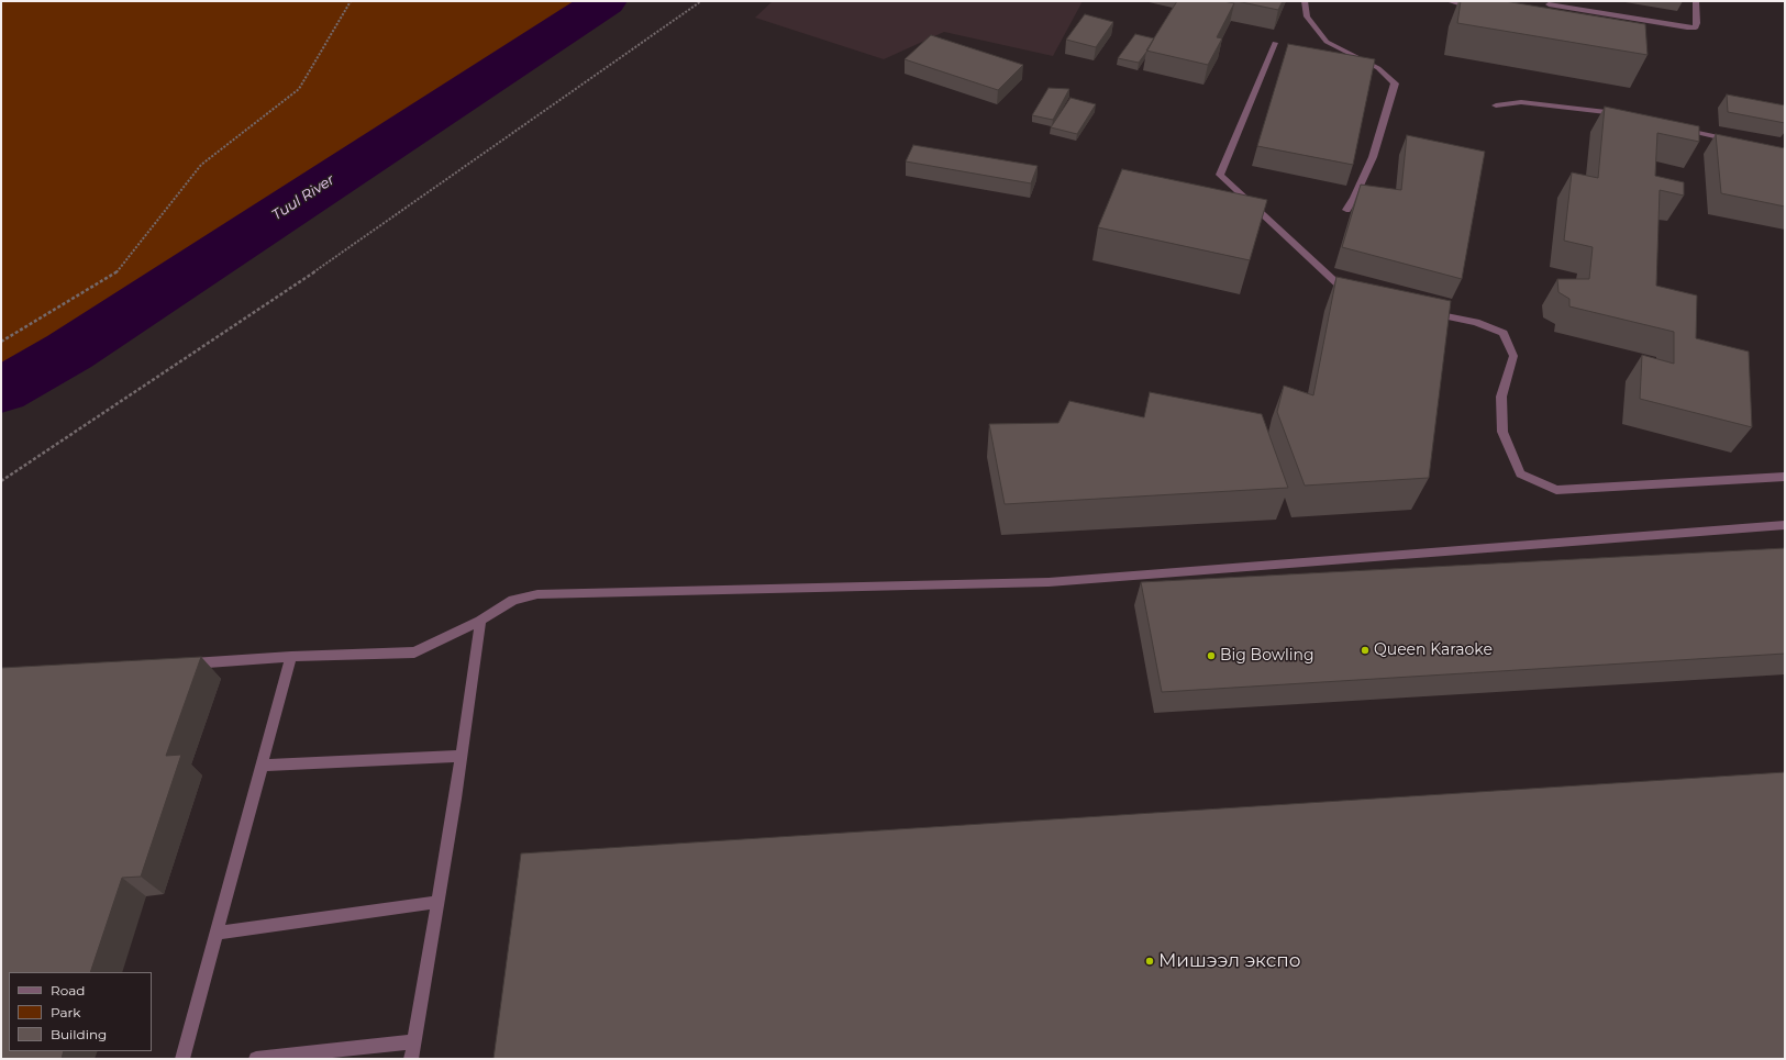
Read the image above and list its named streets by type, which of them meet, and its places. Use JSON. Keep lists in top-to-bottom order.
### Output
{
  "water": ["Tuul River"],
  "places": ["Queen Karaoke", "Big Bowling", "Мишээл экспо"],
  "legend": ["Road", "Park", "Building"]
}
